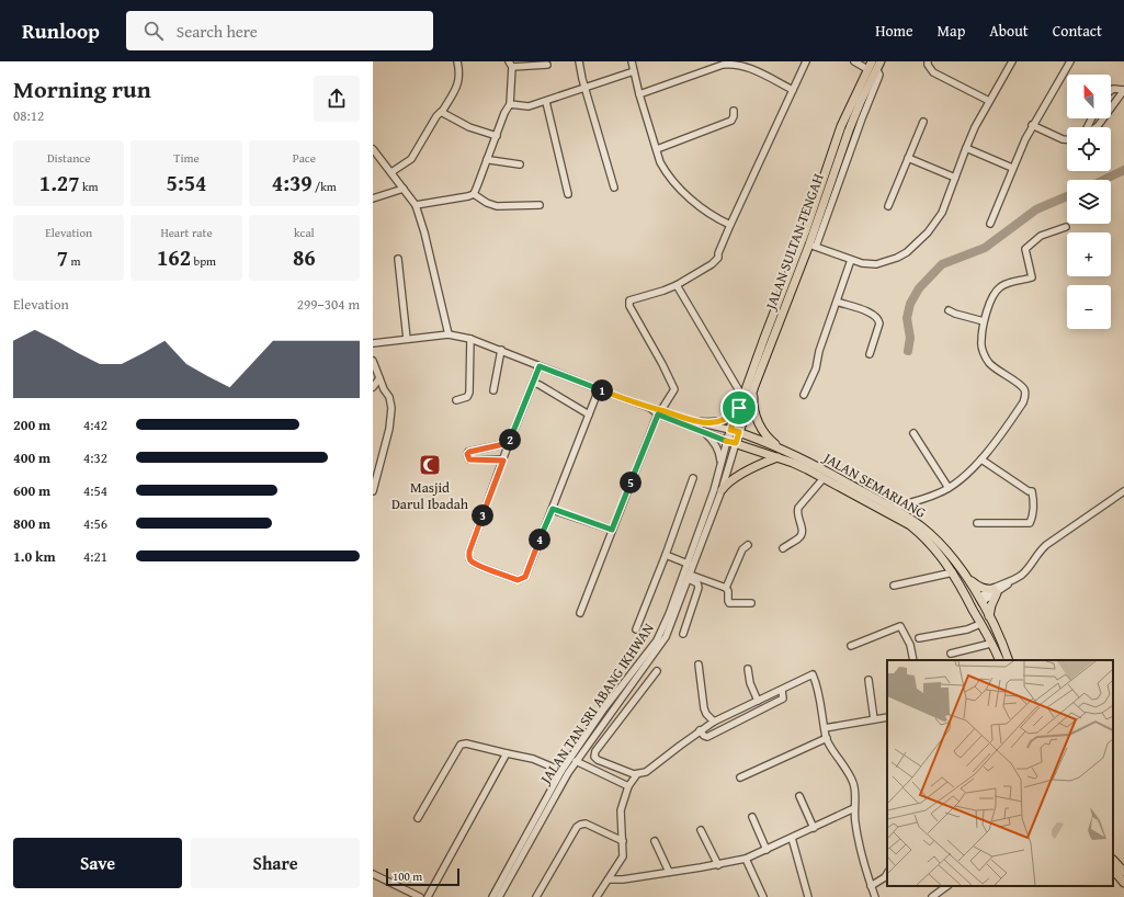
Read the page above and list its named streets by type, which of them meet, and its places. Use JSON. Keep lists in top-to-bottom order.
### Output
{
  "streets": {
    "main road": ["JALAN SULTAN TENGAH", "JALAN SEMARIANG"],
    "street": ["JALAN TAN SRI ABANG IKHWAN"]
  },
  "crossings": [
    ["JALAN SULTAN TENGAH", "JALAN SEMARIANG"]
  ],
  "places": {
    "mosque": ["Masjid Darul Ibadah"]
  },
  "scale_bar": "100 m",
  "north": "top",
  "page": {
    "header": "Runloop",
    "search": "Search here",
    "nav": [
      "Home",
      "Map",
      "About",
      "Contact"
    ],
    "heading": ["Morning run", "08:12"],
    "map_buttons": ["+", "−"],
    "stats": [
      ["Distance", "1.27 km"],
      ["Time", "5:54"],
      ["Pace", "4:39 /km"],
      ["Elevation", "7 m"],
      ["Heart rate", "162 bpm"],
      ["kcal", "86"]
    ],
    "chart": ["Elevation", "299–304 m"],
    "pins": [
      "1",
      "2",
      "5",
      "3",
      "4"
    ],
    "list": [
      {
        "name": "200 m",
        "note": "4:42"
      },
      {
        "name": "400 m",
        "note": "4:32"
      },
      {
        "name": "600 m",
        "note": "4:54"
      },
      {
        "name": "800 m",
        "note": "4:56"
      },
      {
        "name": "1.0 km",
        "note": "4:21"
      }
    ],
    "buttons": ["Save", "Share"],
    "scale": "100 m"
  }
}
